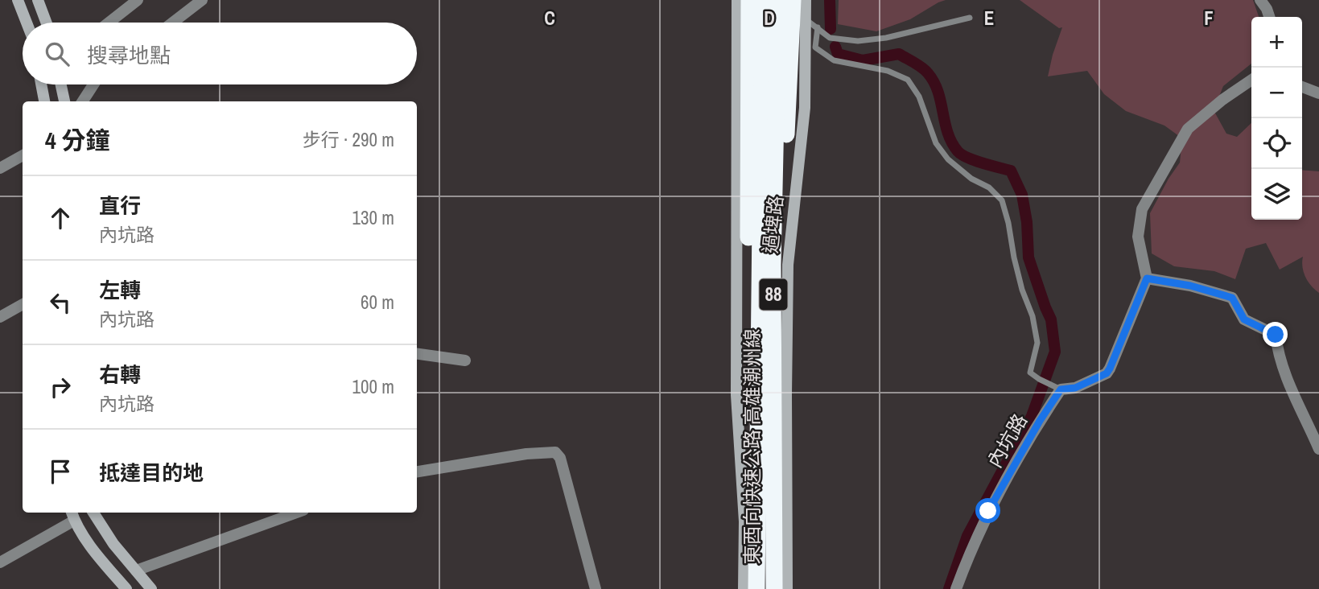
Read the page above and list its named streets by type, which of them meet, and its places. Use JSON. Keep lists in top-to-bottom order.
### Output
{
  "streets": {
    "highway": ["88", "東西向快速公路 高雄潮州線"],
    "main road": ["過埤路"],
    "street": ["內坑路"]
  },
  "page": {
    "map_buttons": ["+", "−"],
    "search": "搜尋地點",
    "heading": ["4 分鐘", "步行 · 290 m"],
    "list": [
      ["直行", "內坑路", "130 m"],
      ["左轉", "內坑路", "60 m"],
      ["右轉", "內坑路", "100 m"],
      "抵達目的地"
    ]
  },
  "grid": {
    "columns": [
      "C",
      "D",
      "E",
      "F"
    ]
  }
}
